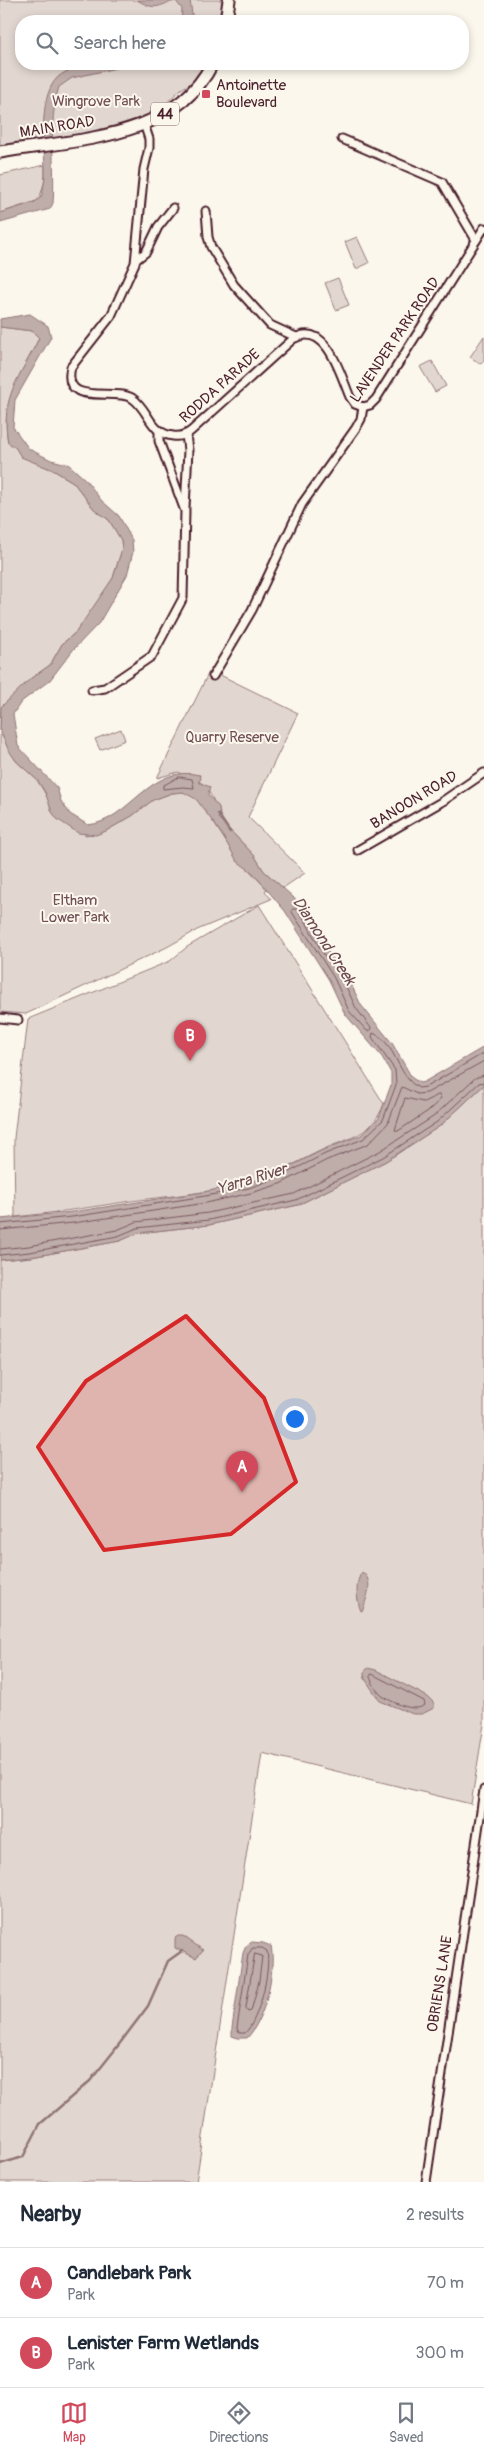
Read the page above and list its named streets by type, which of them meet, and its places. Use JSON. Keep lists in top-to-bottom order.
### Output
{
  "streets": {
    "main road": ["44", "MAIN ROAD"],
    "street": [
      "LAVENDER PARK ROAD",
      "RODDA PARADE",
      "BANOON ROAD",
      "OBRIENS LANE"
    ]
  },
  "water": ["Diamond Creek", "Yarra River"],
  "parks": ["Wingrove Park", "Quarry Reserve", "Eltham Lower Park"],
  "places": {
    "transit": ["Antoinette Boulevard"]
  },
  "page": {
    "search": "Search here",
    "pins": ["B", "A"],
    "heading": ["Nearby", "2 results"],
    "list": [
      {
        "mark": "A",
        "name": "Candlebark Park",
        "note": "Park",
        "value": "70 m"
      },
      {
        "mark": "B",
        "name": "Lenister Farm Wetlands",
        "note": "Park",
        "value": "300 m"
      }
    ],
    "nav": ["Map", "Directions", "Saved"]
  }
}
